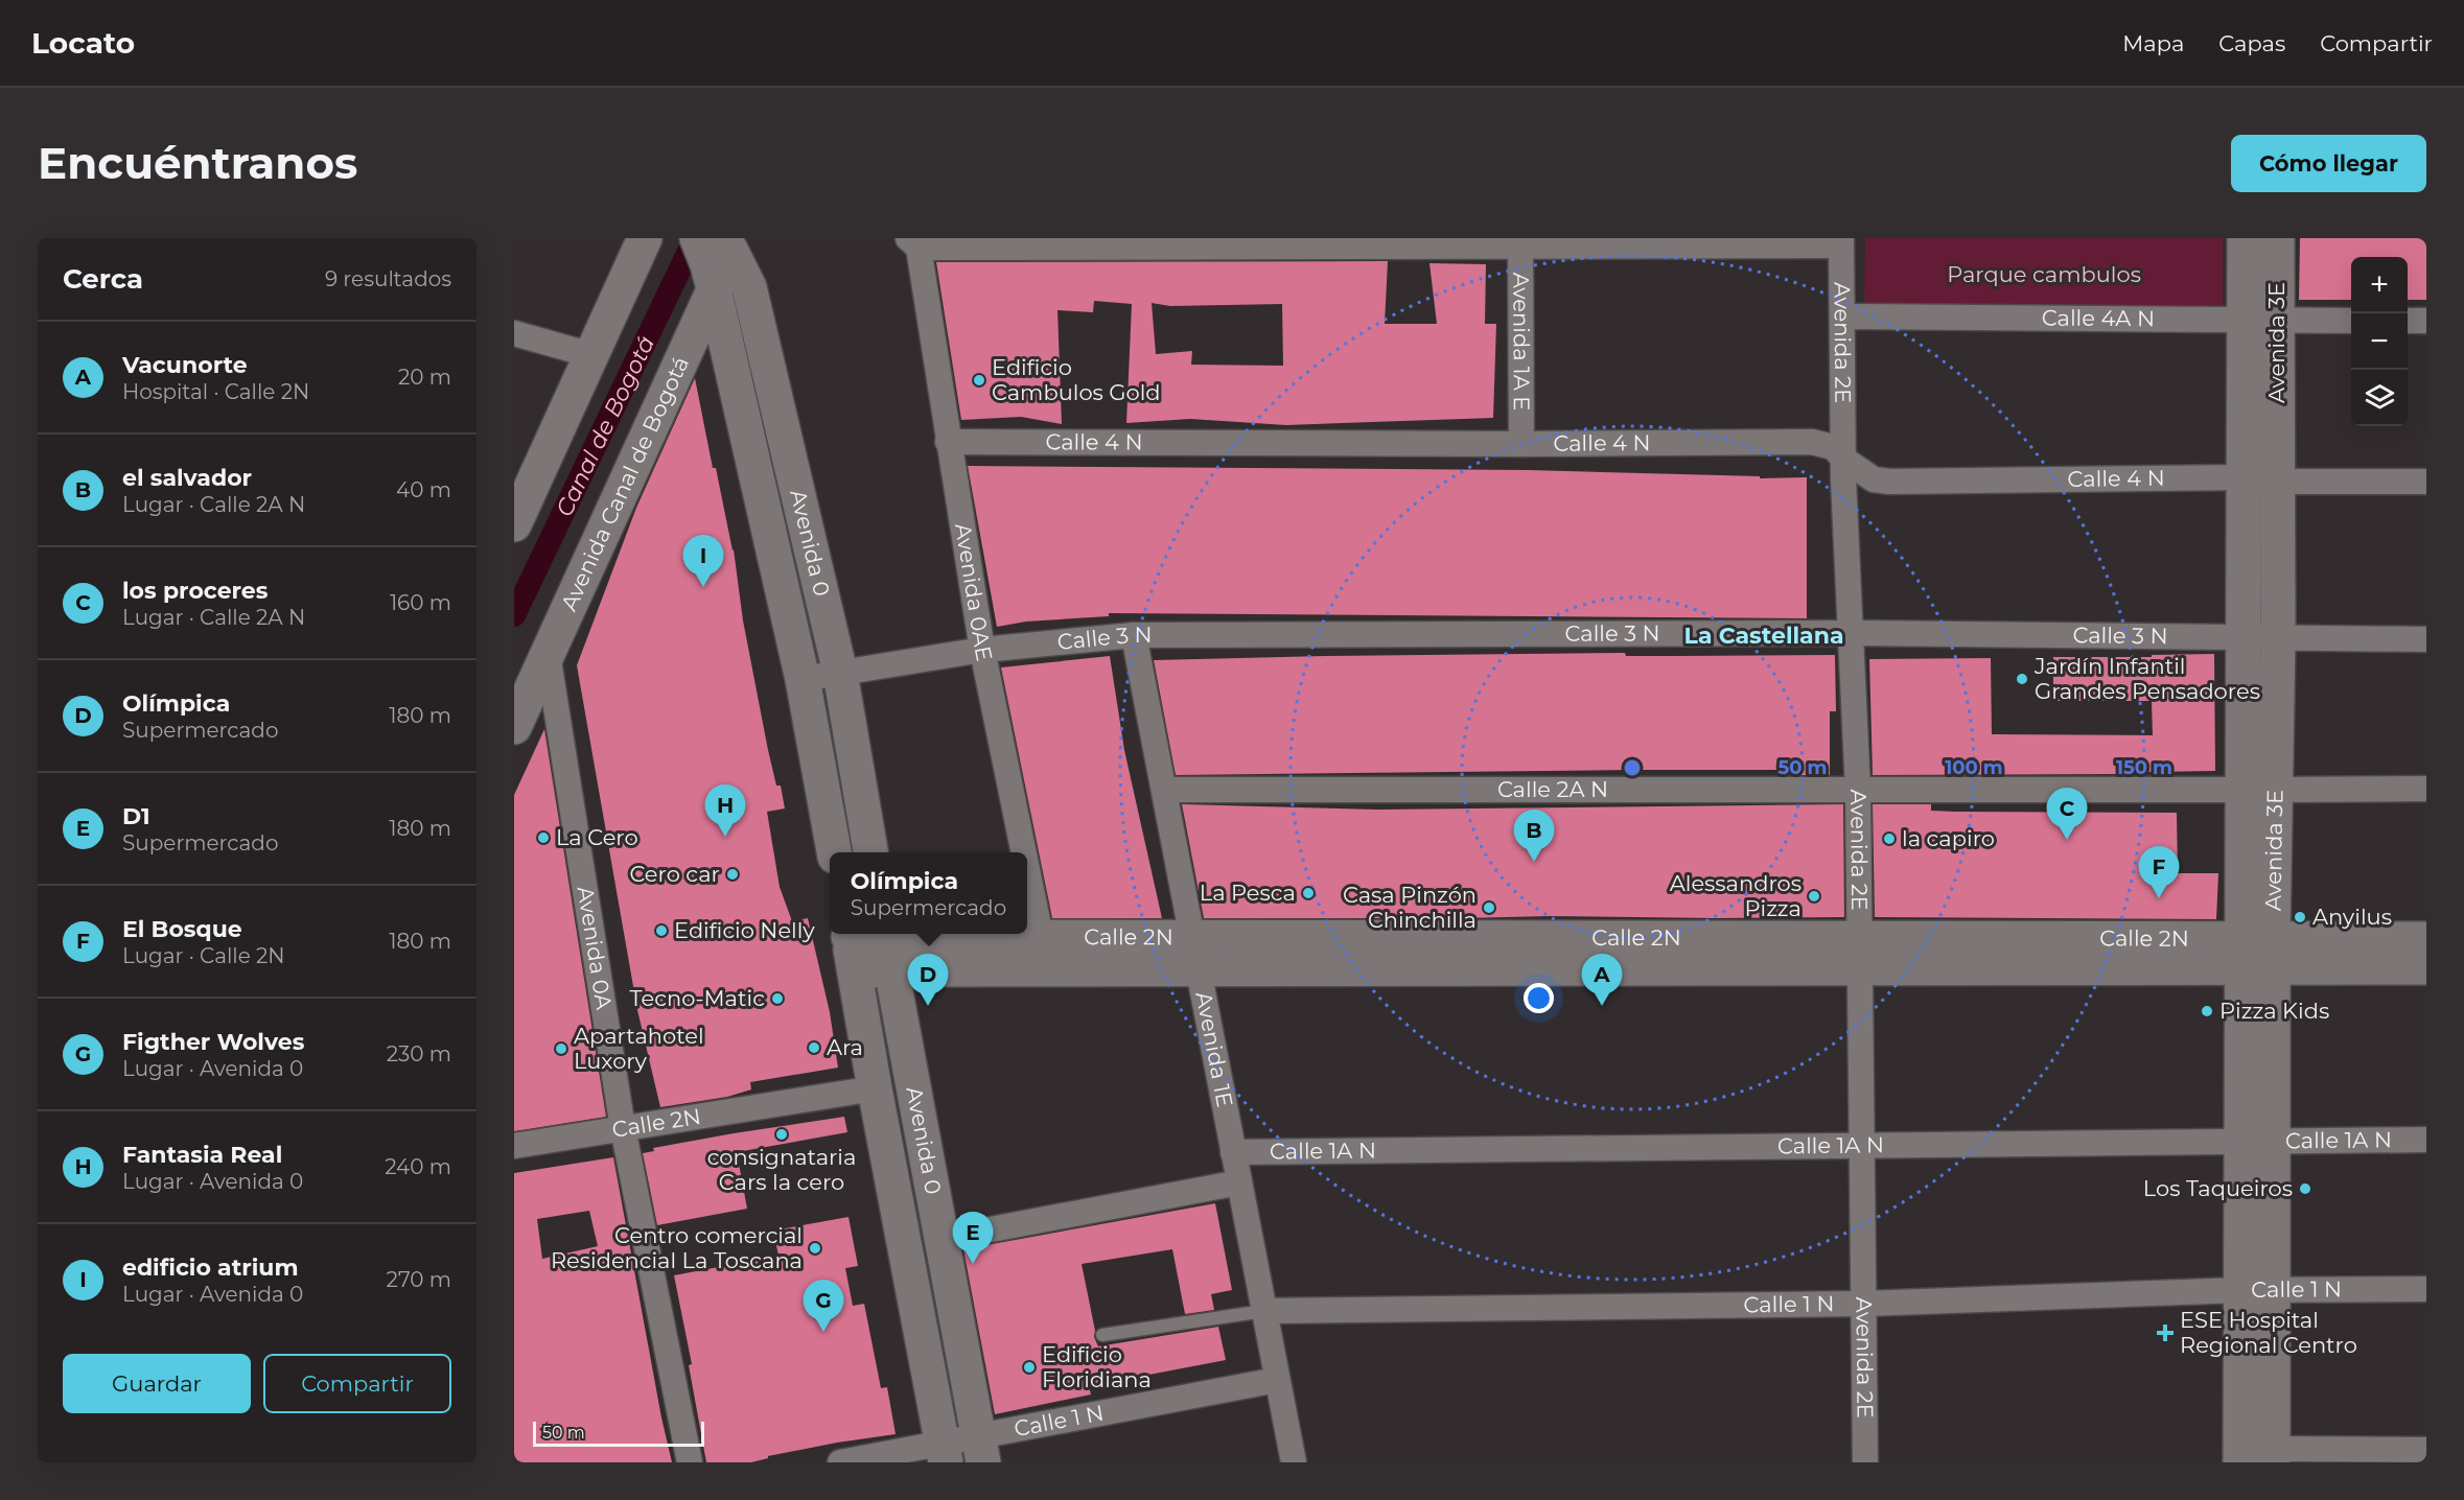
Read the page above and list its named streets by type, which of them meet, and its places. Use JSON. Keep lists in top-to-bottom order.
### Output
{
  "streets": {
    "street": [
      "Calle 4A N",
      "Avenida 1A E",
      "Avenida 2E",
      "Avenida 3E",
      "Calle 4 N",
      "Avenida Canal de Bogotá",
      "Avenida 0",
      "Avenida 0AE",
      "Calle 3 N",
      "Calle 2A N",
      "Calle 2N",
      "Avenida 0A",
      "Avenida 1E",
      "Calle 1A N",
      "Calle 1 N"
    ]
  },
  "crossings": [
    ["Calle 4A N", "Avenida 2E"],
    ["Calle 4A N", "Avenida 3E"],
    ["Avenida 1A E", "Calle 4 N"],
    ["Avenida 2E", "Calle 4 N"],
    ["Avenida 2E", "Calle 3 N"],
    ["Avenida 2E", "Calle 2A N"],
    ["Avenida 2E", "Calle 2N"],
    ["Avenida 2E", "Calle 1A N"],
    ["Avenida 2E", "Calle 1 N"],
    ["Avenida 3E", "Calle 4 N"],
    ["Avenida 3E", "Calle 3 N"],
    ["Avenida 3E", "Calle 2A N"],
    ["Avenida 3E", "Calle 2N"],
    ["Avenida 3E", "Calle 1A N"],
    ["Avenida 3E", "Calle 1 N"],
    ["Calle 4 N", "Avenida 0AE"],
    ["Avenida Canal de Bogotá", "Avenida 0"],
    ["Avenida Canal de Bogotá", "Avenida 0A"],
    ["Avenida 0", "Calle 3 N"],
    ["Avenida 0", "Calle 2N"],
    ["Avenida 0", "Calle 1 N"],
    ["Avenida 0AE", "Calle 3 N"],
    ["Avenida 0AE", "Calle 2N"],
    ["Calle 3 N", "Avenida 1E"],
    ["Calle 2A N", "Avenida 1E"],
    ["Calle 2N", "Avenida 0A"],
    ["Calle 2N", "Avenida 1E"],
    ["Avenida 1E", "Calle 1A N"],
    ["Avenida 1E", "Calle 1 N"]
  ],
  "districts": ["La Castellana"],
  "water": ["Canal de Bogotá"],
  "parks": ["Parque cambulos"],
  "places": {
    "other": [
      "Edificio Cambulos Gold",
      "Jardín Infantil Grandes Pensadores",
      "La Cero",
      "la capiro",
      "Cero car",
      "La Pesca",
      "Alessandros Pizza",
      "Casa Pinzón Chinchilla",
      "Anyilus",
      "Edificio Nelly",
      "Tecno-Matic",
      "Pizza Kids",
      "Ara",
      "Apartahotel Luxory",
      "consignataria Cars la cero",
      "Los Taqueiros",
      "Centro comercial Residencial La Toscana",
      "Edificio Floridiana"
    ],
    "health": ["ESE Hospital Regional Centro"]
  },
  "scale_bar": "50 m",
  "page": {
    "header": "Locato",
    "nav": ["Mapa", "Capas", "Compartir"],
    "buttons": [
      "Cómo llegar",
      ["Guardar", "Compartir"]
    ],
    "title": "Encuéntranos",
    "heading": ["Cerca", "9 resultados"],
    "map_buttons": ["+", "−"],
    "list": [
      {
        "mark": "A",
        "name": "Vacunorte",
        "note": "Hospital · Calle 2N",
        "value": "20 m"
      },
      {
        "mark": "B",
        "name": "el salvador",
        "note": "Lugar · Calle 2A N",
        "value": "40 m"
      },
      {
        "mark": "C",
        "name": "los proceres",
        "note": "Lugar · Calle 2A N",
        "value": "160 m"
      },
      {
        "mark": "D",
        "name": "Olímpica",
        "note": "Supermercado",
        "value": "180 m"
      },
      {
        "mark": "E",
        "name": "D1",
        "note": "Supermercado",
        "value": "180 m"
      },
      {
        "mark": "F",
        "name": "El Bosque",
        "note": "Lugar · Calle 2N",
        "value": "180 m"
      },
      {
        "mark": "G",
        "name": "Figther Wolves",
        "note": "Lugar · Avenida 0",
        "value": "230 m"
      },
      {
        "mark": "H",
        "name": "Fantasia Real",
        "note": "Lugar · Avenida 0",
        "value": "240 m"
      },
      {
        "mark": "I",
        "name": "edificio atrium",
        "note": "Lugar · Avenida 0",
        "value": "270 m"
      }
    ],
    "pins": [
      "I",
      "H",
      "C",
      "B",
      "F",
      "A",
      "D",
      "E",
      "G"
    ],
    "popup": ["Olímpica", "Supermercado"],
    "scale": "50 m"
  },
  "rings": ["50 m", "100 m", "150 m"]
}
